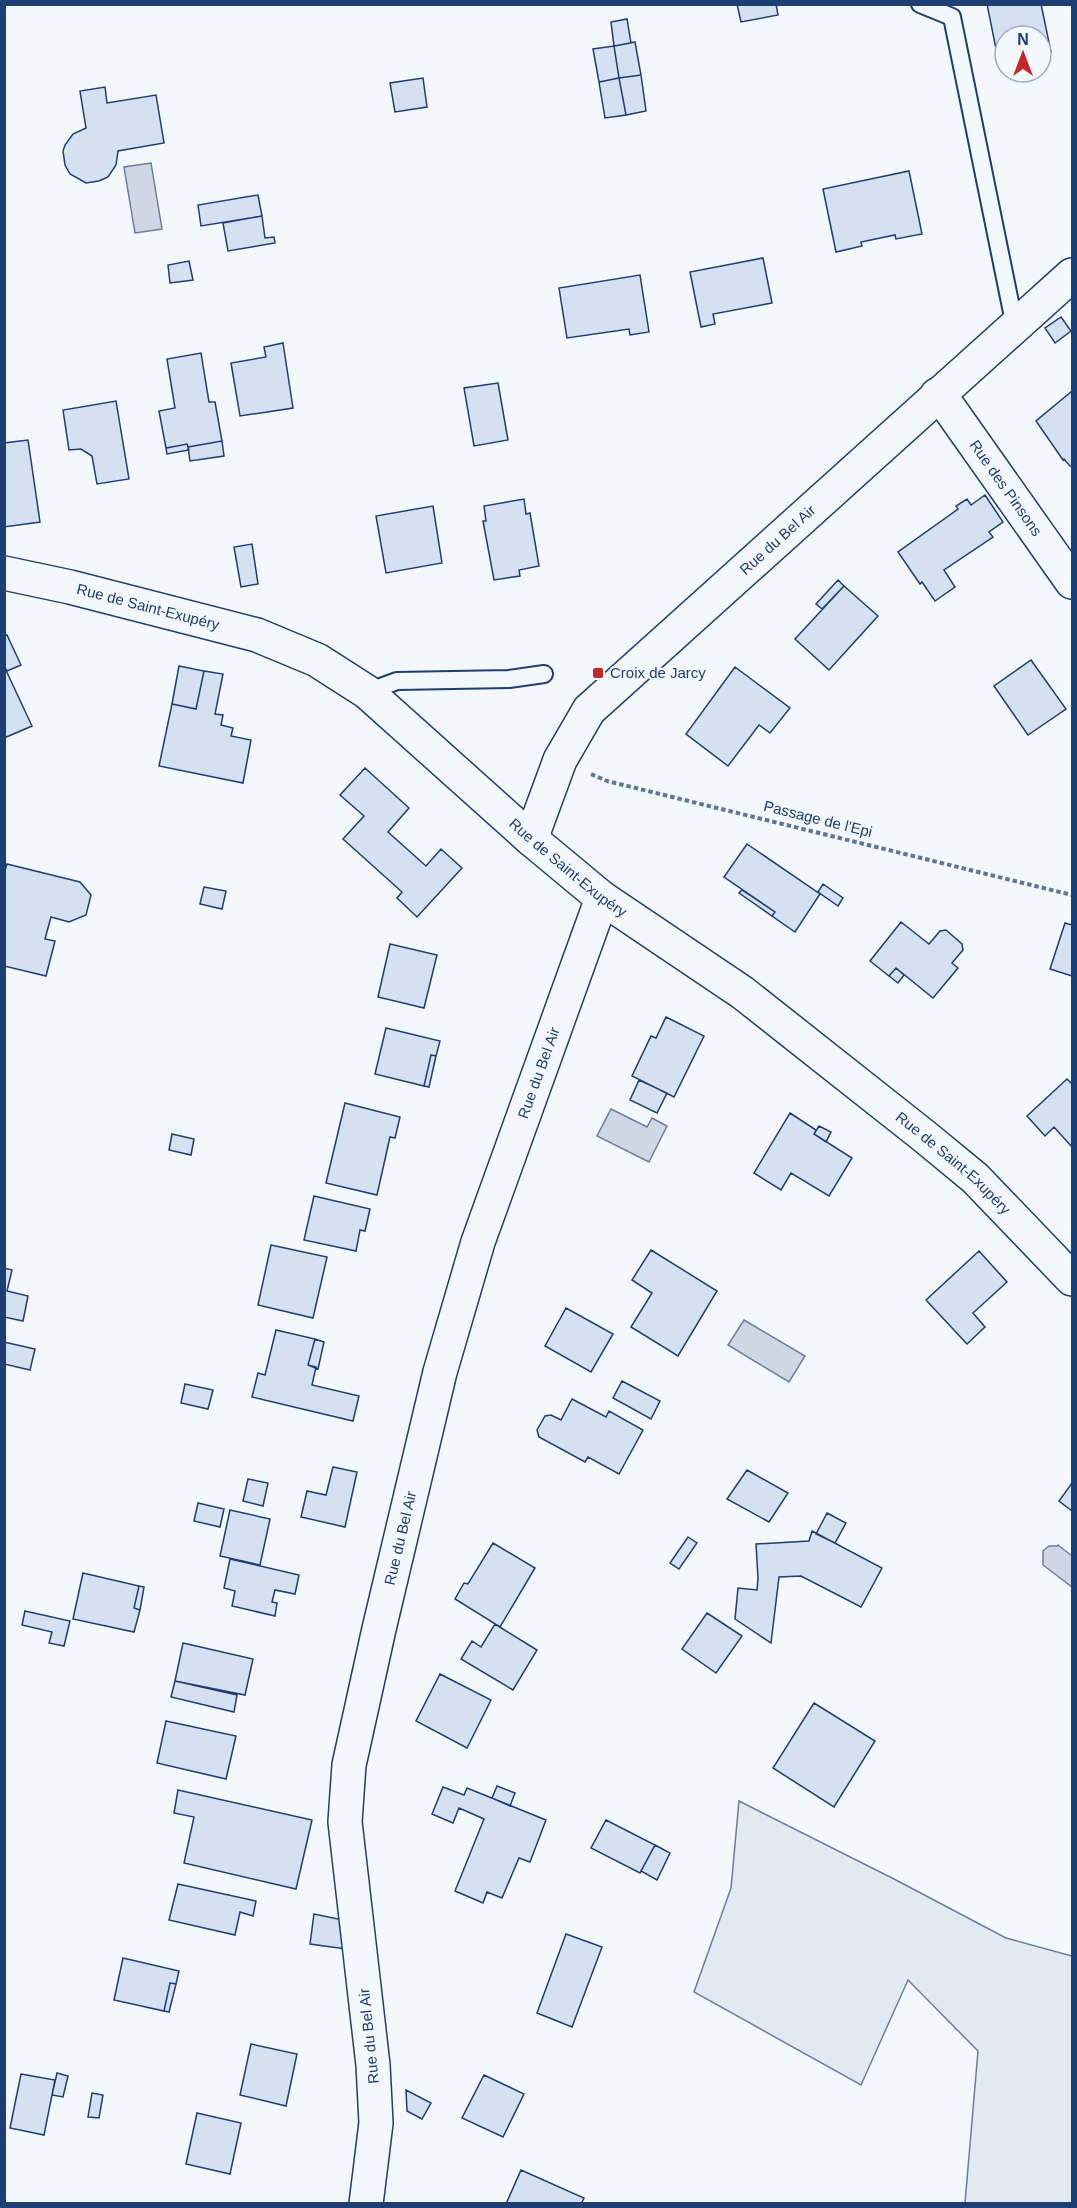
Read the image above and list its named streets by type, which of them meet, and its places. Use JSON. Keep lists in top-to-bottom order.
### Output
{
  "streets": {
    "street": ["Rue des Pinsons", "Rue du Bel Air", "Rue de Saint-Exupéry"],
    "path": ["Passage de l'Epi"]
  },
  "crossings": [
    ["Rue des Pinsons", "Rue du Bel Air"],
    ["Rue du Bel Air", "Rue de Saint-Exupéry"],
    ["Rue du Bel Air", "Passage de l'Epi"]
  ],
  "places": {
    "transit": ["Croix de Jarcy"]
  },
  "north": "top"
}
